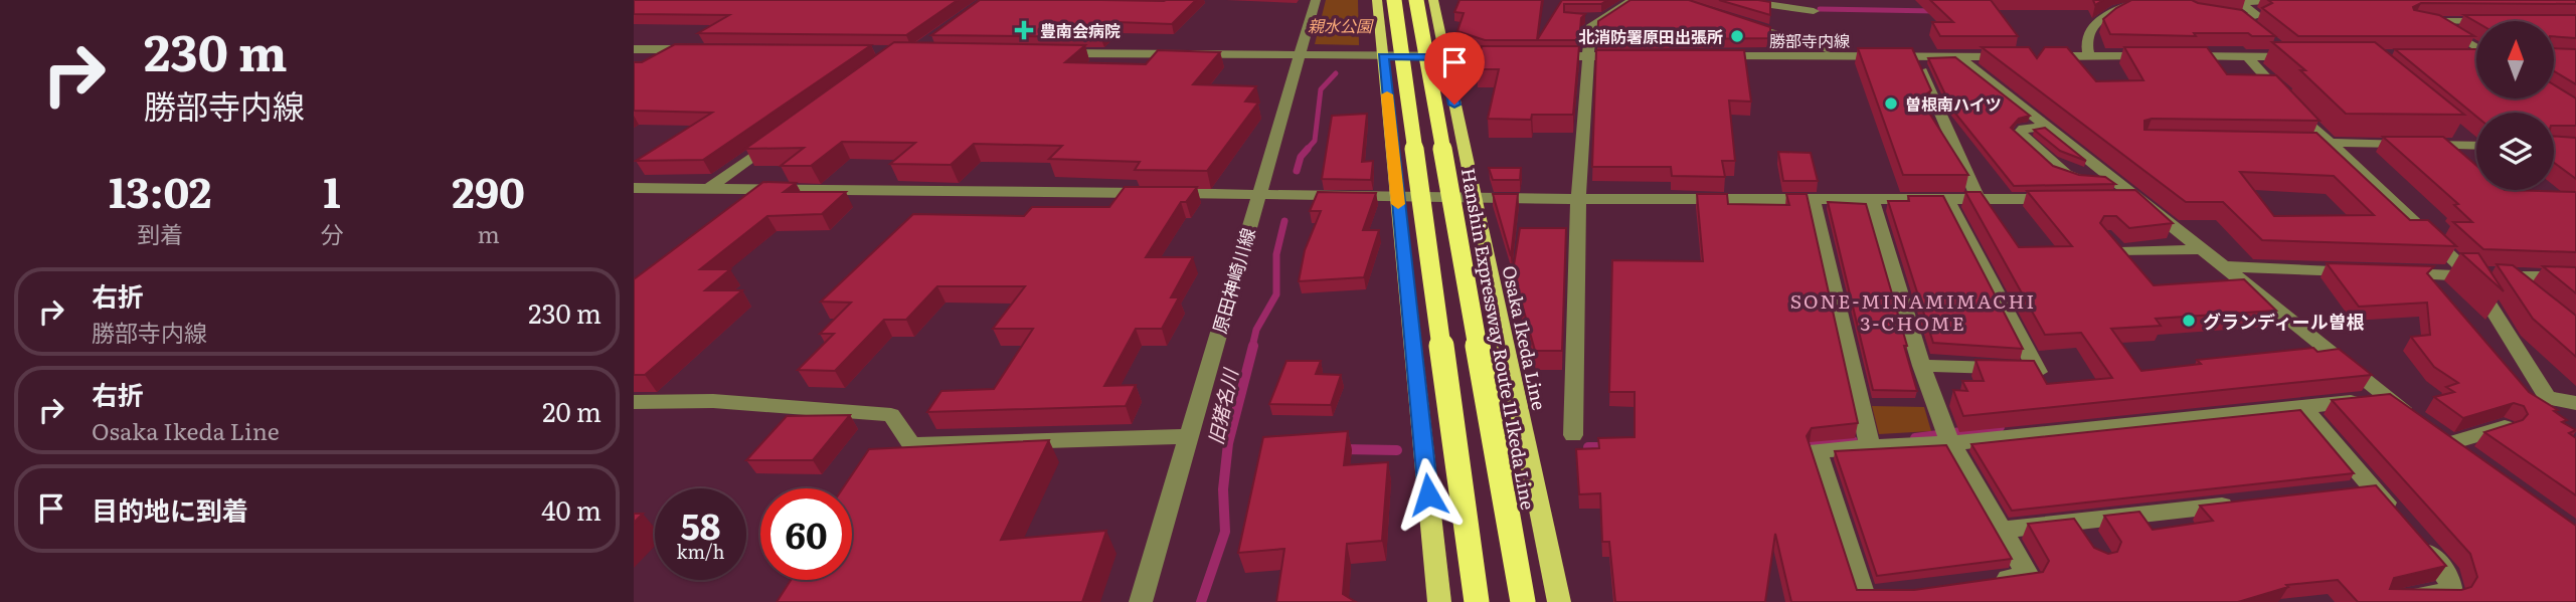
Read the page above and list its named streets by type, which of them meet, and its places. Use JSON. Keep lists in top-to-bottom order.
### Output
{
  "streets": {
    "highway": ["Hanshin Expressway Route 11 Ikeda Line"],
    "main road": ["Osaka Ikeda Line"],
    "street": ["勝部寺内線", "原田神崎川線"]
  },
  "districts": ["SONE-MINAMIMACHI 3-CHOME"],
  "water": ["旧猪名川"],
  "parks": ["親水公園"],
  "places": {
    "health": ["豊南会病院"],
    "other": ["北消防署原田出張所", "曽根南ハイツ", "グランディール曽根"]
  },
  "north": "top",
  "page": {
    "turn": ["230 m", "勝部寺内線"],
    "eta": [
      "13:02",
      "到着",
      "1",
      "分",
      "290",
      "m"
    ],
    "list": [
      {
        "name": "右折",
        "note": "勝部寺内線",
        "value": "230 m"
      },
      {
        "name": "右折",
        "note": "Osaka Ikeda Line",
        "value": "20 m"
      },
      {
        "name": "目的地に到着",
        "value": "40 m"
      }
    ],
    "speed": "58 km/h",
    "limit": "60"
  }
}
